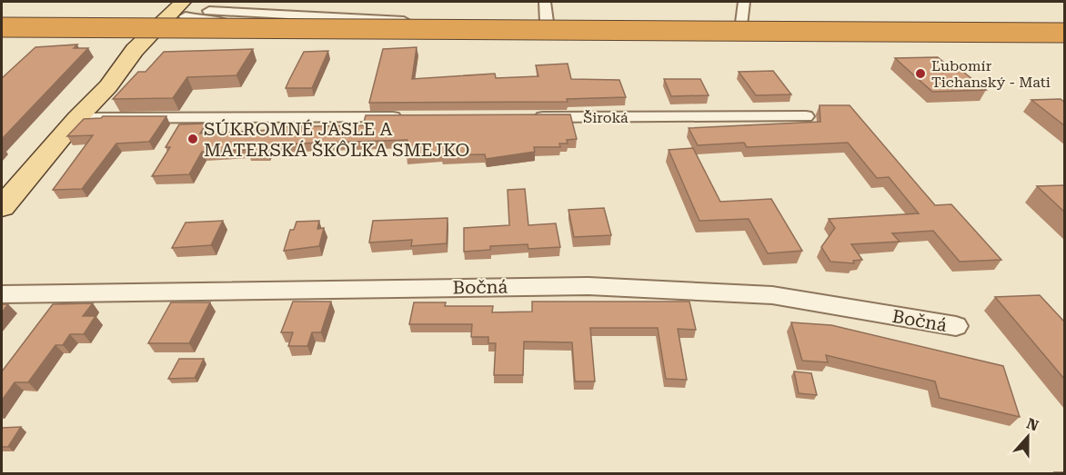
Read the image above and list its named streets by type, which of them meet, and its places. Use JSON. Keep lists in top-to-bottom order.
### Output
{
  "streets": {
    "street": ["Široká", "Bočná"]
  },
  "places": ["Ľubomír Tichanský - Mati", "SÚKROMNÉ JASLE A MATERSKÁ ŠKÔLKA SMEJKO"],
  "north": "top"
}
